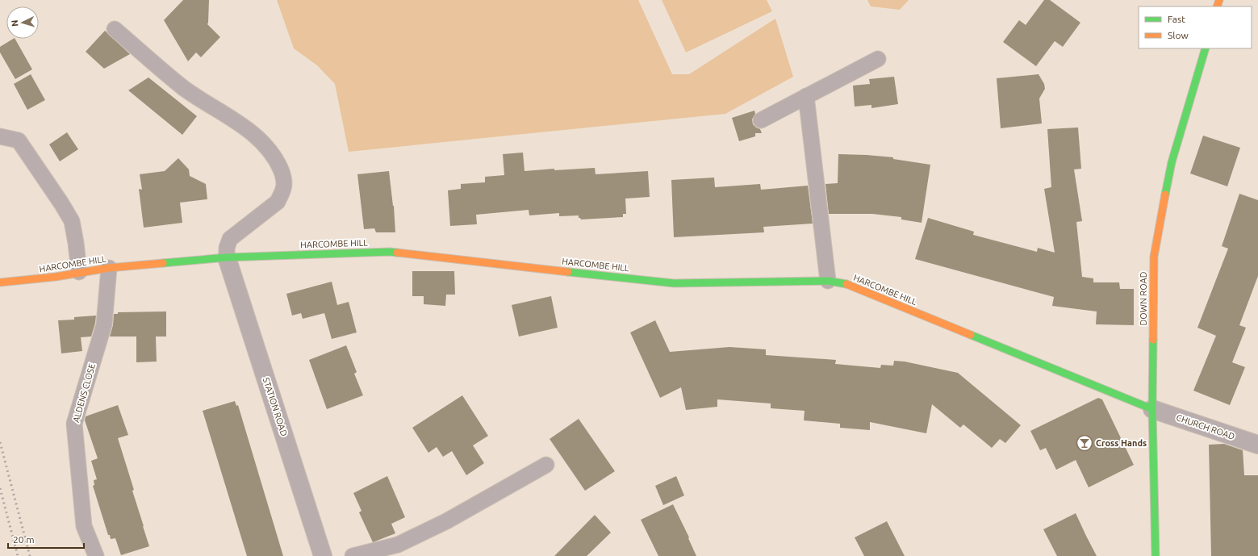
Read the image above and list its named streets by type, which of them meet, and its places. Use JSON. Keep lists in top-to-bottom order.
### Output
{
  "streets": {
    "street": [
      "HARCOMBE HILL",
      "DOWN ROAD",
      "STATION ROAD",
      "CHURCH ROAD"
    ],
    "lane": ["ALDENS CLOSE"]
  },
  "crossings": [
    ["HARCOMBE HILL", "DOWN ROAD"],
    ["HARCOMBE HILL", "ALDENS CLOSE"],
    ["HARCOMBE HILL", "STATION ROAD"],
    ["HARCOMBE HILL", "CHURCH ROAD"],
    ["DOWN ROAD", "CHURCH ROAD"]
  ],
  "places": {
    "bar": ["Cross Hands"]
  },
  "legend": ["Fast", "Slow"],
  "scale_bar": "20 m",
  "north": "left"
}
